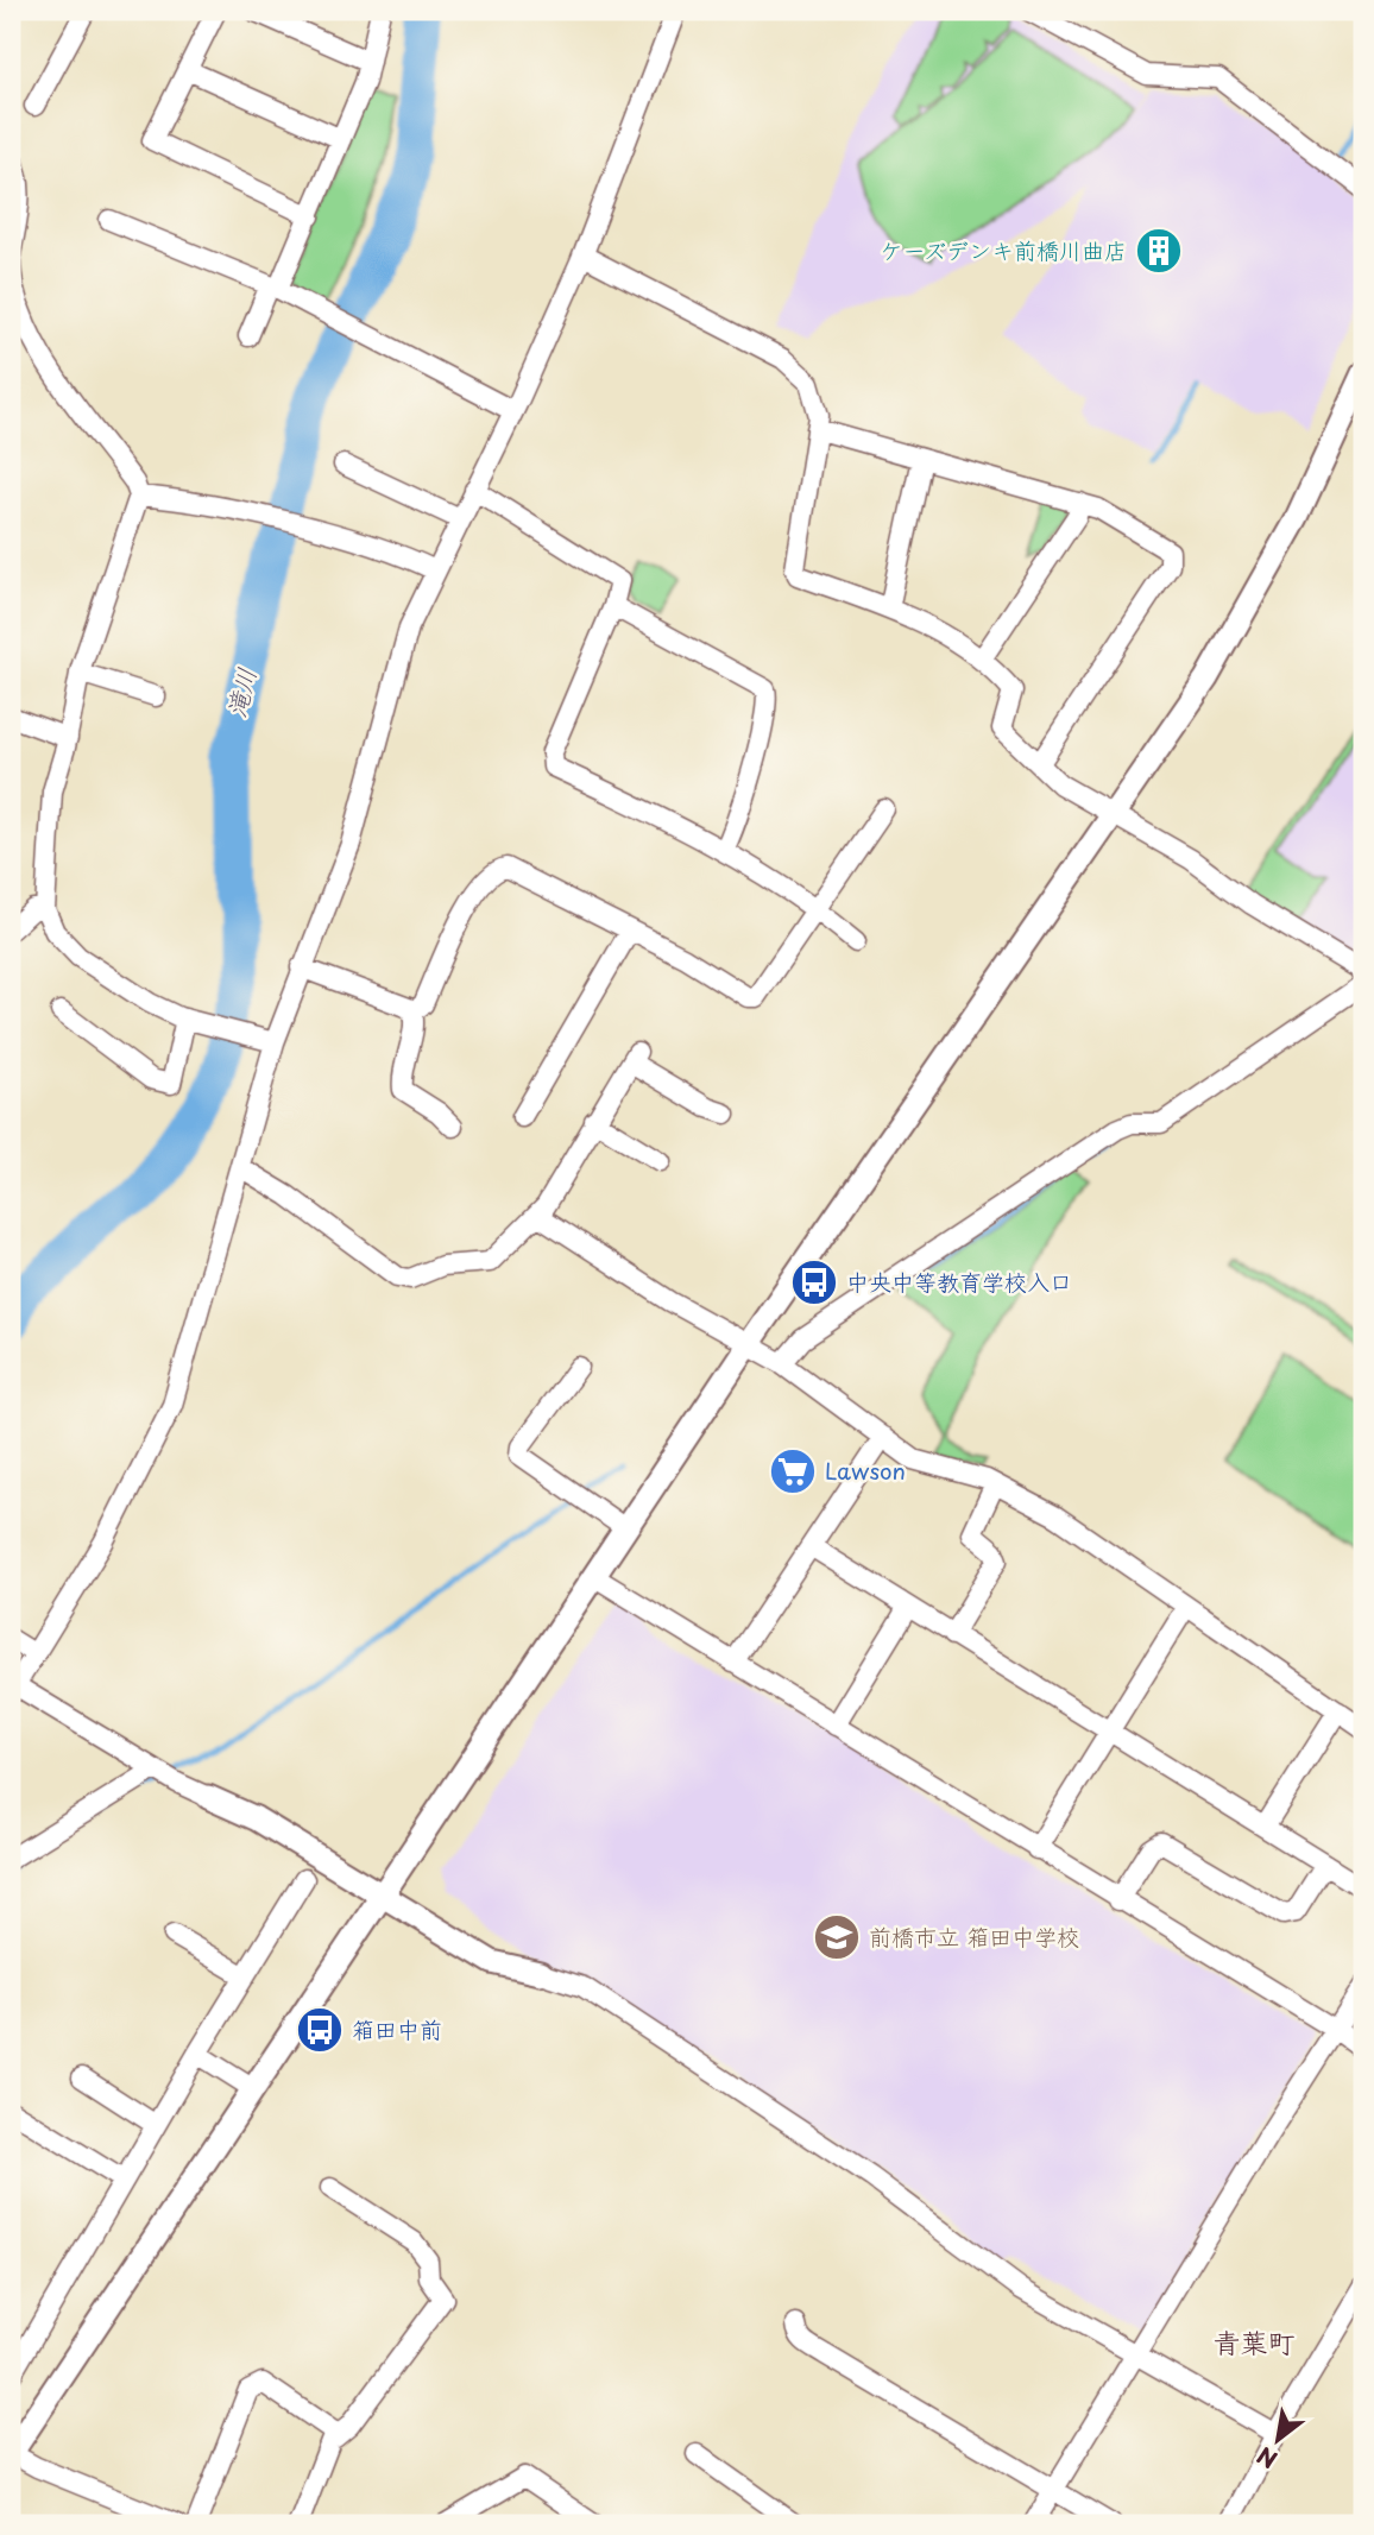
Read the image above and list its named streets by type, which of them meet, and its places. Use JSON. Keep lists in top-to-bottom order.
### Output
{
  "districts": ["青葉町"],
  "water": ["滝川"],
  "places": {
    "building": ["ケーズデンキ前橋川曲店"],
    "bus stop": ["中央中等教育学校入口", "箱田中前"],
    "supermarket": ["Lawson"],
    "school or university": ["前橋市立 箱田中学校"]
  },
  "north": "bottom left"
}
